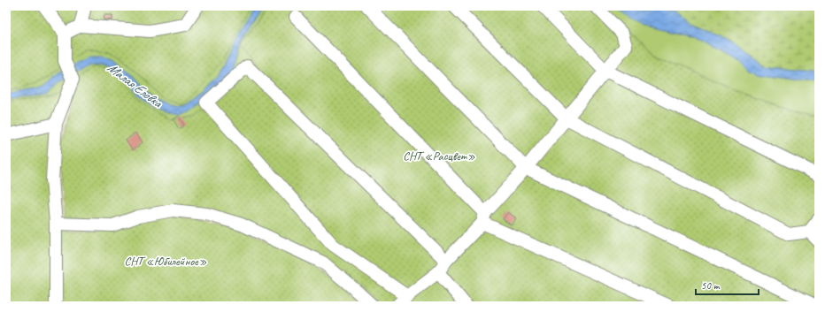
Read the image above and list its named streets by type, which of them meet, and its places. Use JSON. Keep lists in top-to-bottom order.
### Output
{
  "water": ["Малая Еловка"],
  "parks": ["СНТ «Расцвет»", "СНТ «Юбилейное»"],
  "scale_bar": "50 m"
}
